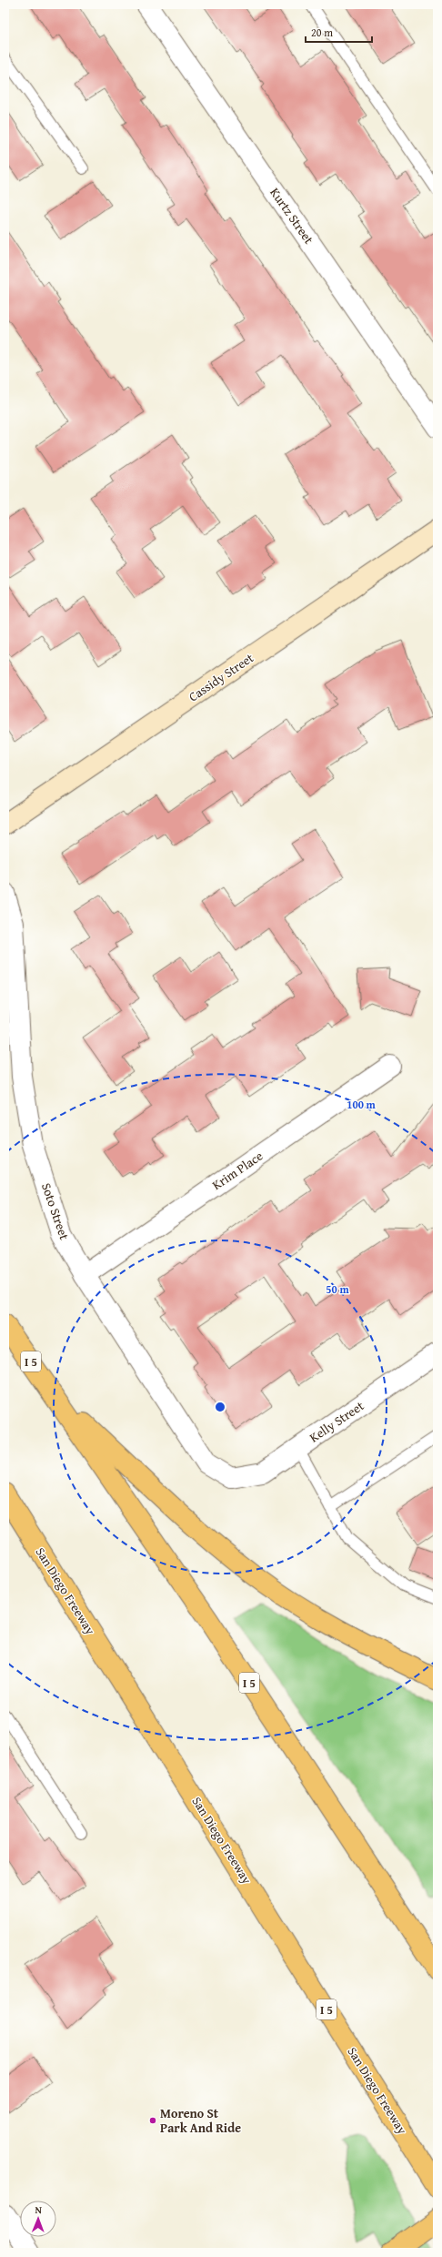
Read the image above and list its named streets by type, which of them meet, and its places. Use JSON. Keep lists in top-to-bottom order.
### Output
{
  "streets": {
    "highway": ["I 5", "San Diego Freeway"],
    "main road": ["Cassidy Street"],
    "street": [
      "Kurtz Street",
      "Krim Place",
      "Soto Street",
      "Kelly Street"
    ]
  },
  "crossings": [
    ["Krim Place", "Soto Street"],
    ["Soto Street", "Kelly Street"]
  ],
  "places": ["Moreno St Park And Ride"],
  "scale_bar": "20 m",
  "north": "top",
  "rings": ["100 m", "50 m"]
}
